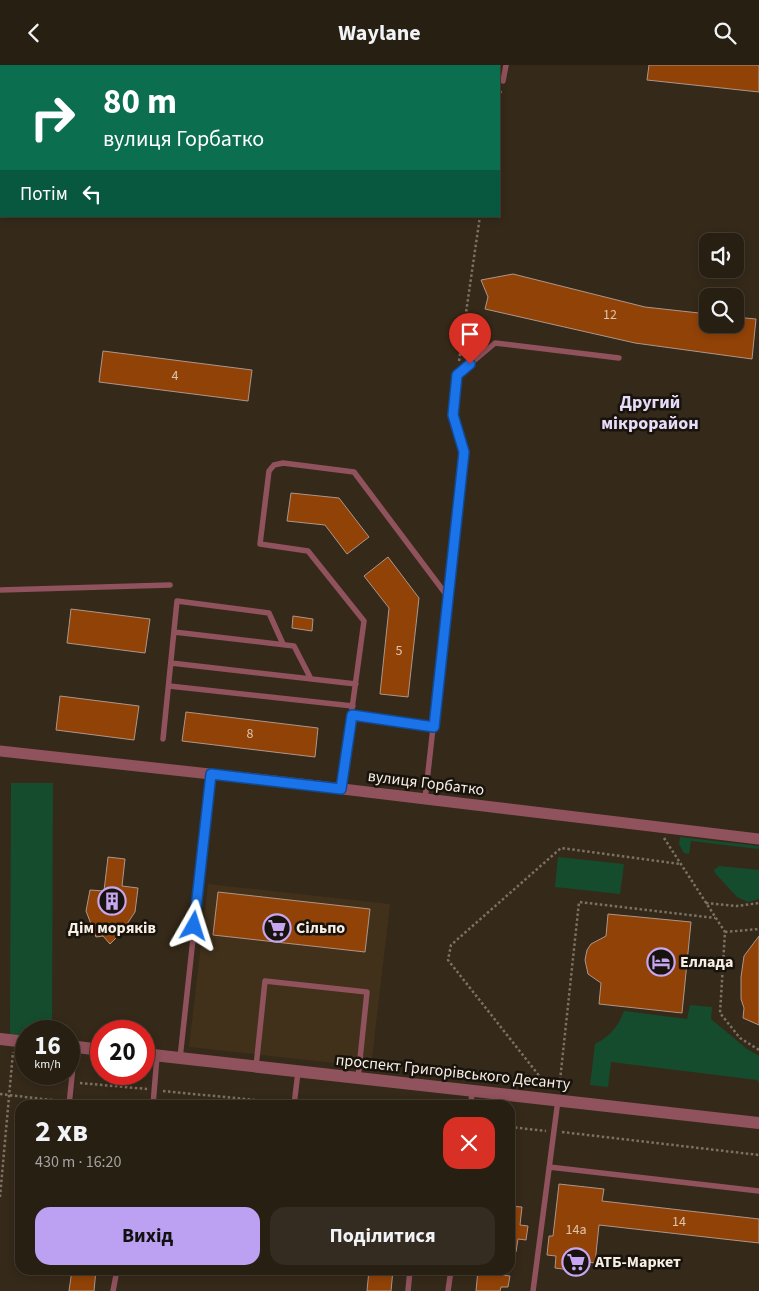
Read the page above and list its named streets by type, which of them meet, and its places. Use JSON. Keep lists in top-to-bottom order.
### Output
{
  "streets": {
    "street": ["вулиця Горбатко", "проспект Григорівського Десанту"]
  },
  "districts": ["Другий мікрорайон"],
  "places": {
    "building": ["Дім моряків"],
    "supermarket": ["Сільпо", "АТБ-Маркет"],
    "hotel": ["Еллада"]
  },
  "house_numbers": [
    "12",
    "4",
    "5",
    "8",
    "14",
    "14а"
  ],
  "page": {
    "header": "Waylane",
    "turn": ["80 m", "вулиця Горбатко"],
    "then": "Потім",
    "speed": "16 km/h",
    "limit": "20",
    "heading": ["2 хв", "430 m · 16:20"],
    "buttons": ["Вихід", "Поділитися"]
  }
}
